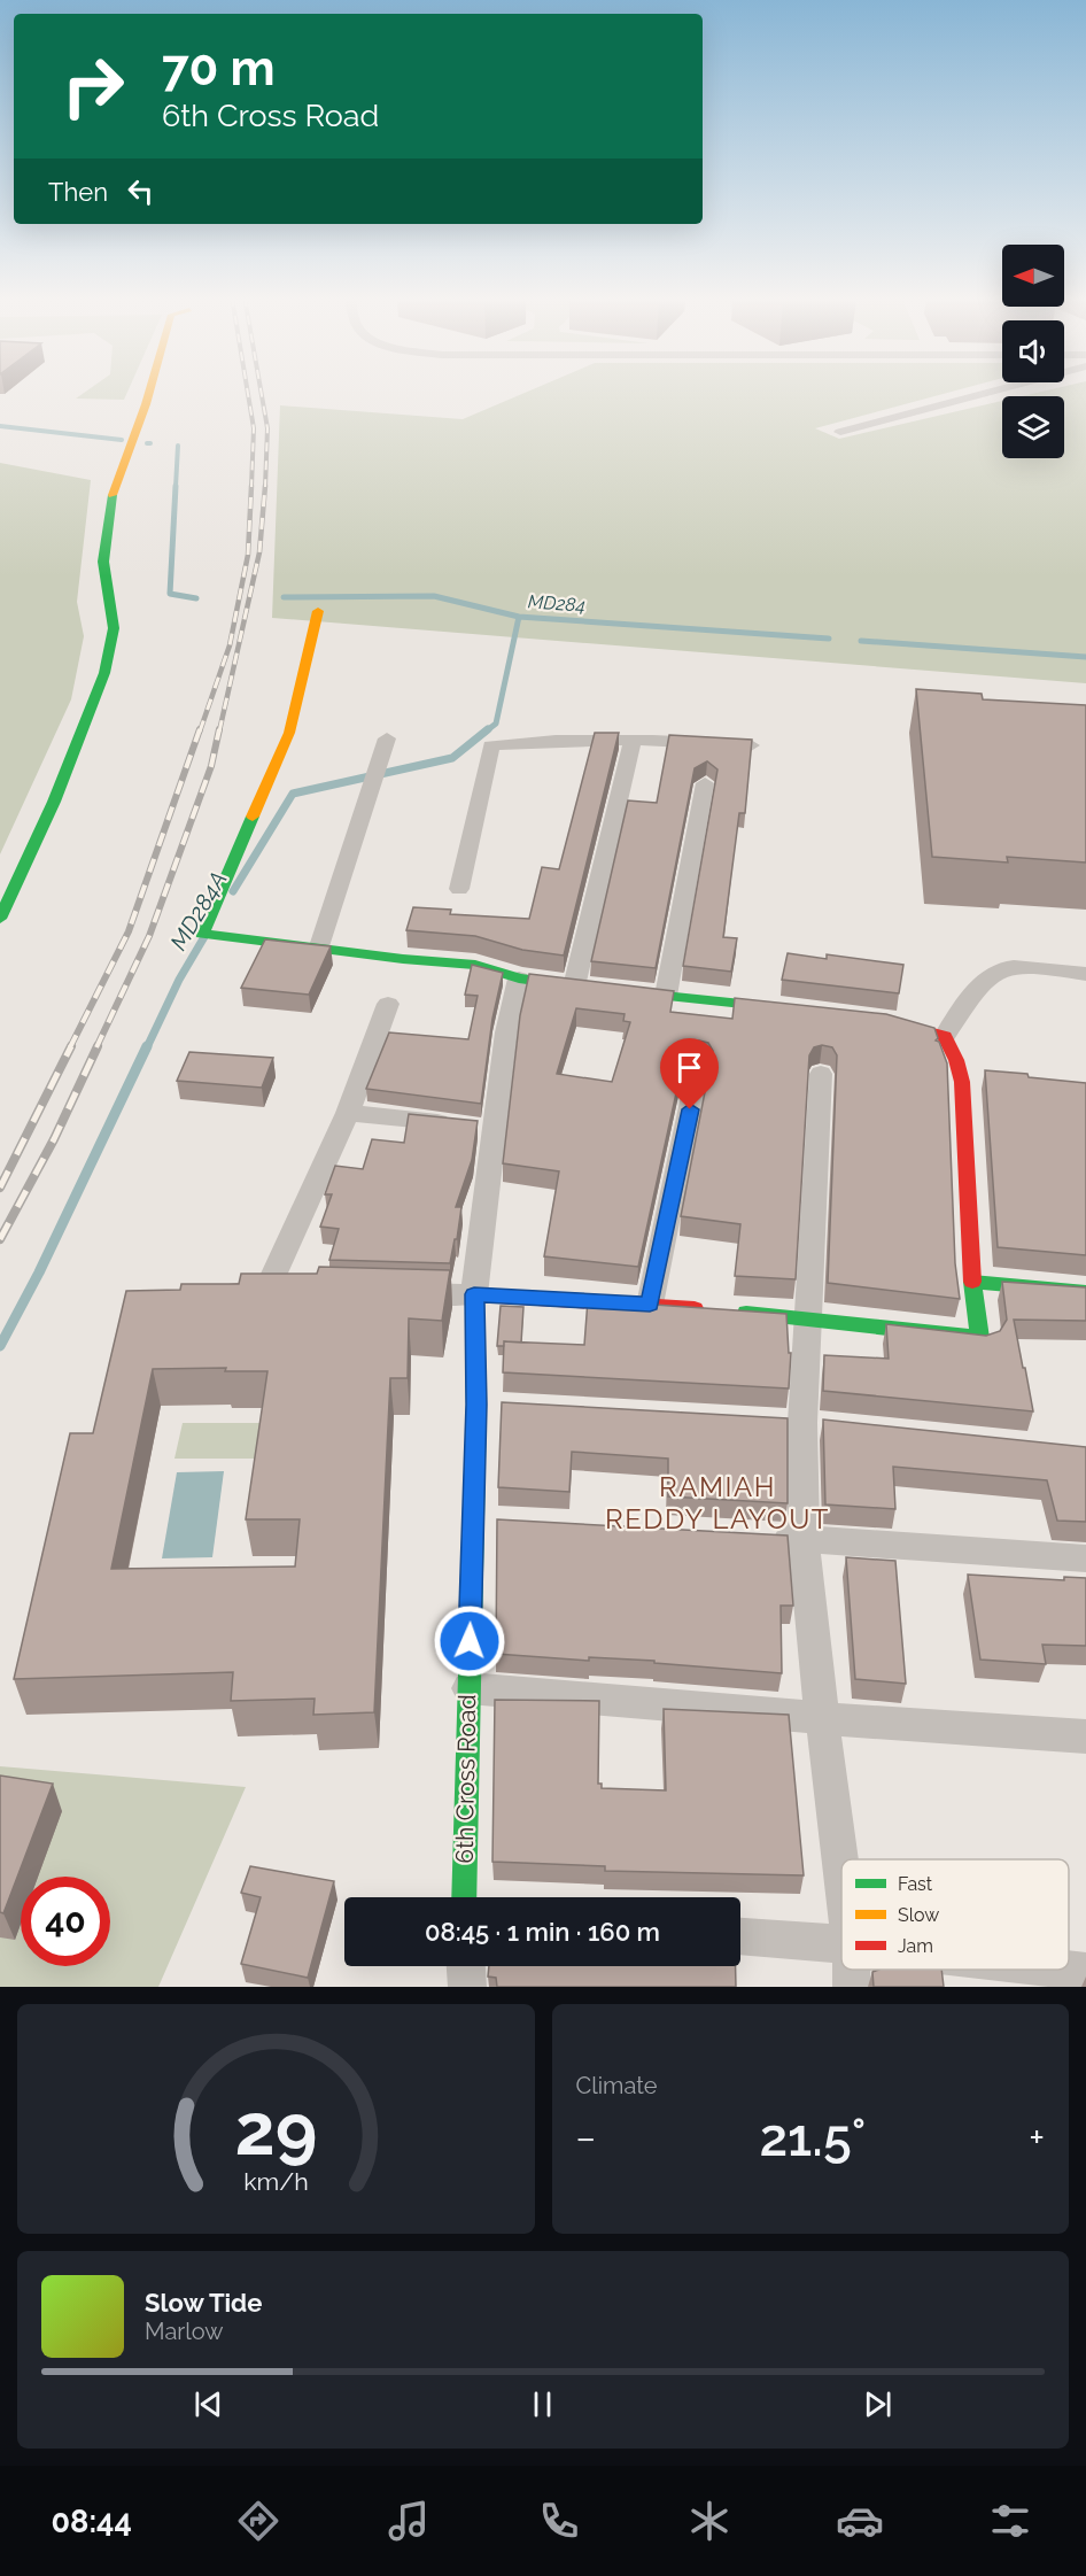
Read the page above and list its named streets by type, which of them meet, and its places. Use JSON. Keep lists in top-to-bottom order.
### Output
{
  "streets": {
    "street": ["6th Cross Road"]
  },
  "districts": ["RAMIAH REDDY LAYOUT"],
  "water": ["MD284", "MD284A"],
  "legend": ["Fast", "Slow", "Jam"],
  "north": "left",
  "page": {
    "turn": ["70 m", "6th Cross Road"],
    "then": "Then",
    "limit": "40",
    "trip": "08:45 · 1 min · 160 m",
    "tile": "Climate",
    "heat": ["−", "21.5°", "+"],
    "song": ["Slow Tide", "Marlow"],
    "tabs": "08:44",
    "gauge": ["29", "km/h"]
  }
}
